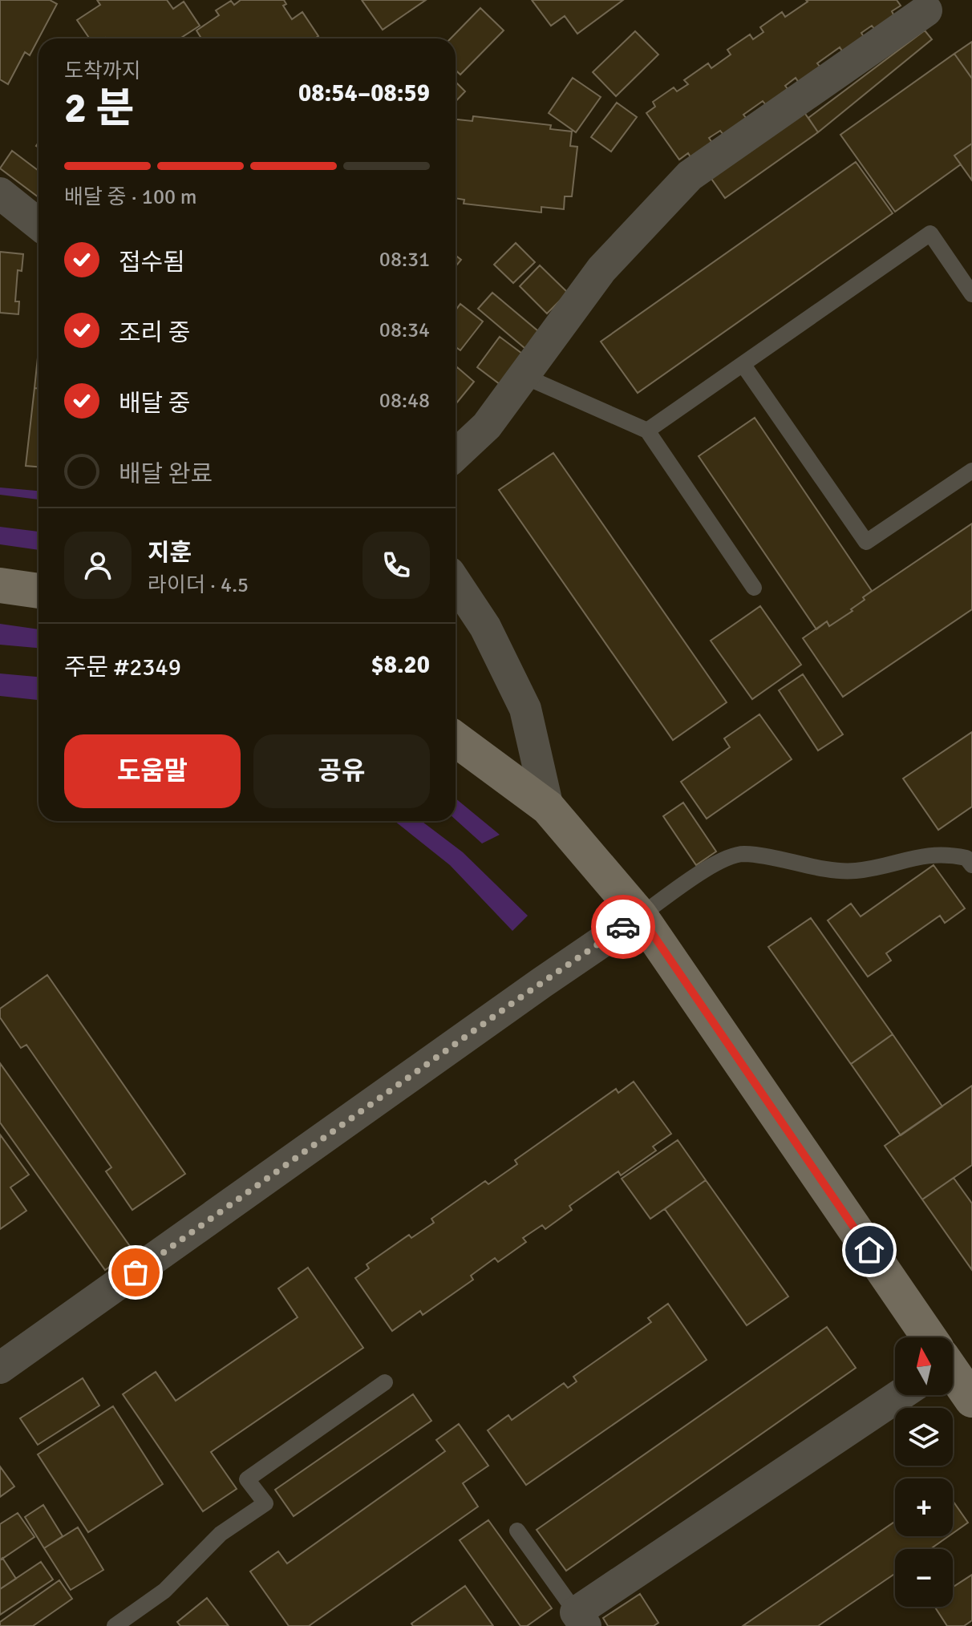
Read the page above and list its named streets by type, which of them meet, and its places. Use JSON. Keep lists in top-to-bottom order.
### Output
{
  "north": "top",
  "page": {
    "heading": ["2 분", "도착까지", "08:54–08:59"],
    "panel": [
      "지훈",
      "라이더 · 4.5",
      "주문 #2349",
      "$8.20"
    ],
    "bar": "배달 중 · 100 m",
    "list": [
      ["접수됨", "08:31"],
      ["조리 중", "08:34"],
      ["배달 중", "08:48"],
      "배달 완료"
    ],
    "buttons": ["도움말", "공유"],
    "map_buttons": ["+", "−"]
  }
}
